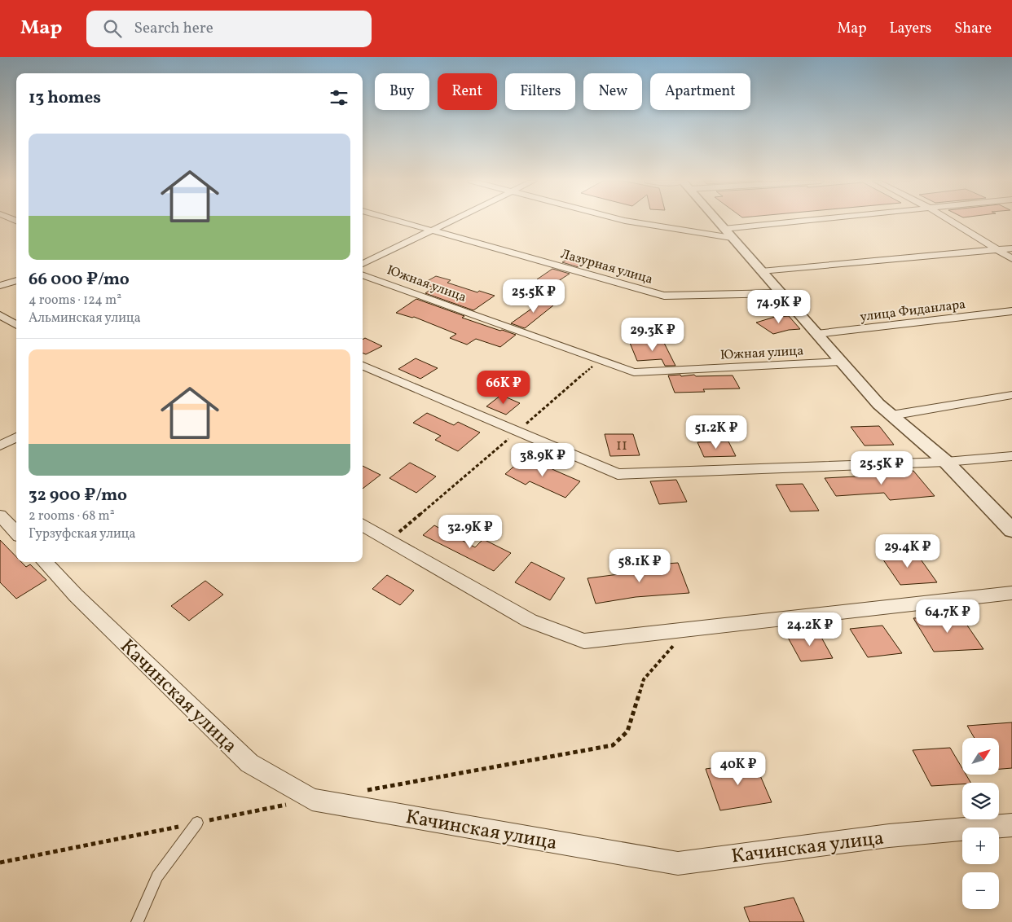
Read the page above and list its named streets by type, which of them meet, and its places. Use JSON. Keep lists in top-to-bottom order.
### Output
{
  "streets": {
    "street": [
      "Лазурная улица",
      "Южная улица",
      "улица Фиданлара",
      "Качинская улица"
    ]
  },
  "house_numbers": ["11"],
  "north": "top right",
  "page": {
    "header": "Map",
    "search": "Search here",
    "nav": ["Map", "Layers", "Share"],
    "chip": [
      "Buy",
      "Rent",
      "Filters",
      "New",
      "Apartment"
    ],
    "heading": "13 homes",
    "list": [
      {
        "name": "66 000 ₽/mo",
        "note": "4 rooms · 124 m² · Альминская улица"
      },
      {
        "name": "32 900 ₽/mo",
        "note": "2 rooms · 68 m² · Гурзуфская улица"
      }
    ],
    "price": [
      "25.5K ₽",
      "74.9K ₽",
      "29.3K ₽",
      "66K ₽",
      "51.2K ₽",
      "38.9K ₽",
      "25.5K ₽",
      "32.9K ₽",
      "29.4K ₽",
      "58.1K ₽",
      "64.7K ₽",
      "24.2K ₽",
      "40K ₽"
    ],
    "map_buttons": ["+", "−"]
  }
}
